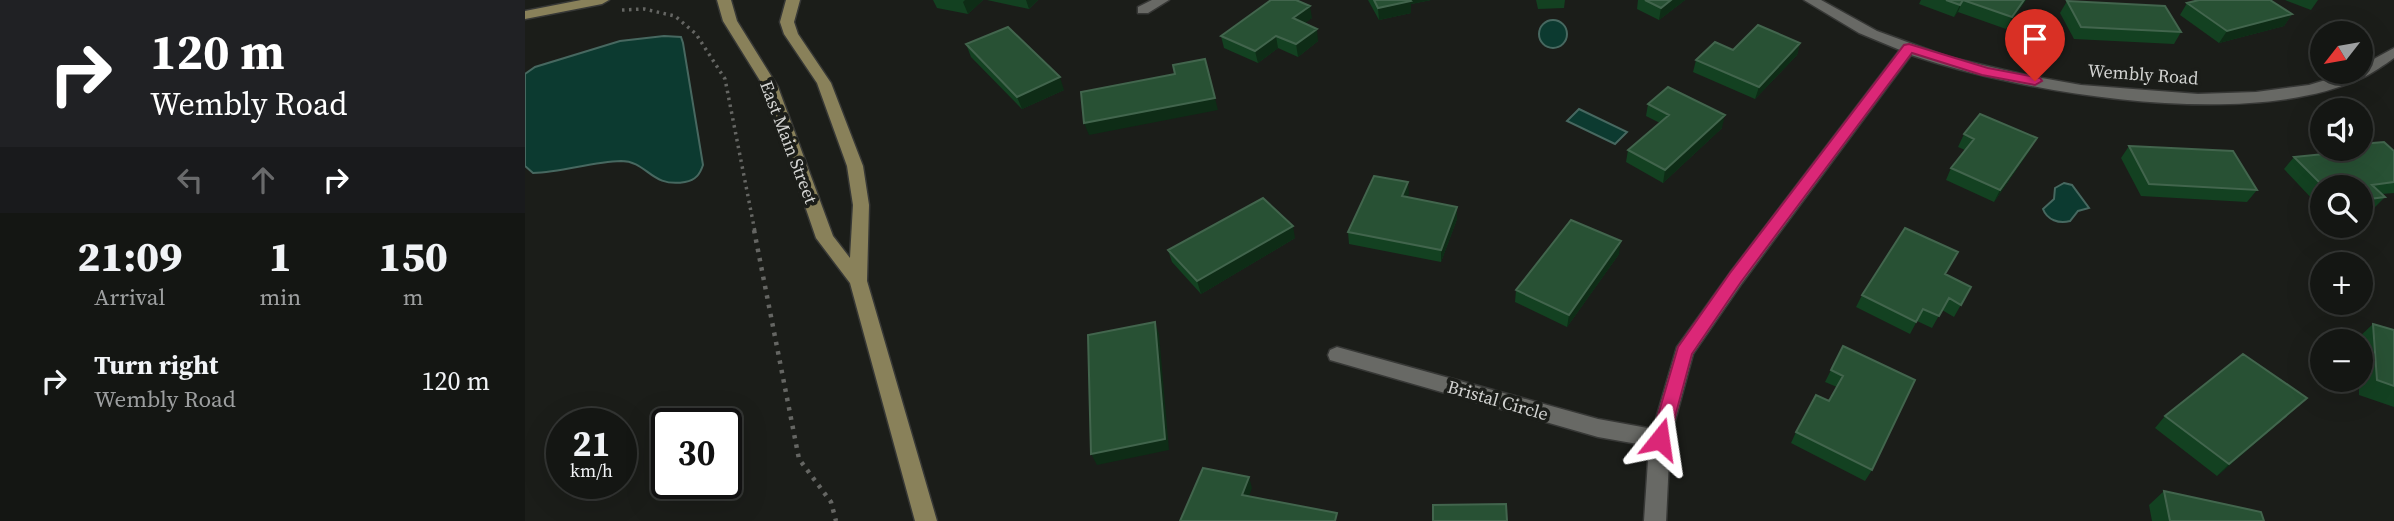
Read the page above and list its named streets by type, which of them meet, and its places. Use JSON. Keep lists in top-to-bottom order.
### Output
{
  "streets": {
    "main road": ["East Main Street"],
    "street": ["Wembly Road", "Bristal Circle"]
  },
  "north": "bottom left",
  "page": {
    "turn": ["120 m", "Wembly Road"],
    "map_buttons": ["+", "−"],
    "eta": [
      "21:09",
      "Arrival",
      "1",
      "min",
      "150",
      "m"
    ],
    "list": [
      {
        "name": "Turn right",
        "note": "Wembly Road",
        "value": "120 m"
      }
    ],
    "speed": "21 km/h",
    "limit": "30"
  }
}
